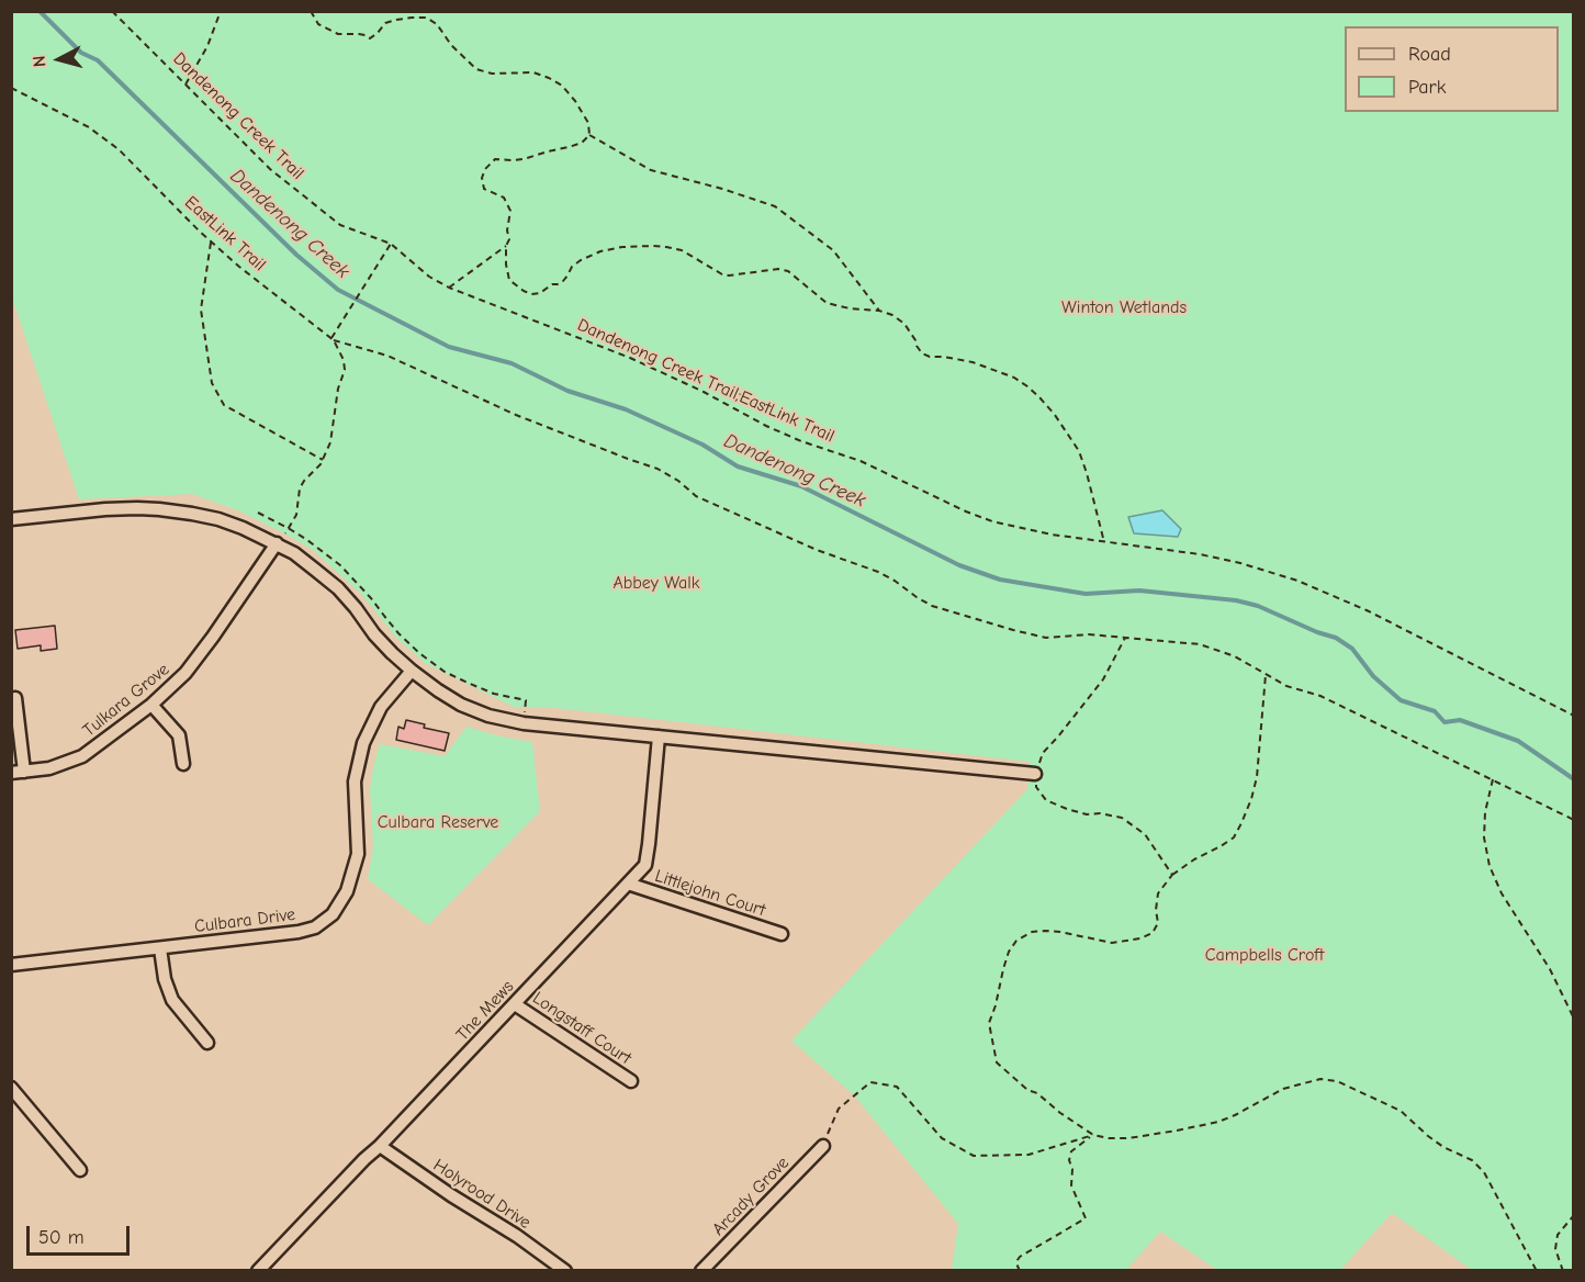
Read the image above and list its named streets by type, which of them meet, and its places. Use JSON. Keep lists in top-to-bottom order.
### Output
{
  "streets": {
    "street": [
      "Tulkara Grove",
      "Littlejohn Court",
      "Culbara Drive",
      "The Mews",
      "Longstaff Court",
      "Holyrood Drive",
      "Arcady Grove"
    ],
    "path": ["Dandenong Creek Trail", "EastLink Trail", "Dandenong Creek Trail;EastLink Trail"]
  },
  "crossings": [
    ["Dandenong Creek Trail", "Dandenong Creek Trail;EastLink Trail"],
    ["Littlejohn Court", "The Mews"],
    ["The Mews", "Longstaff Court"],
    ["The Mews", "Holyrood Drive"]
  ],
  "water": ["Dandenong Creek"],
  "parks": [
    "Winton Wetlands",
    "Abbey Walk",
    "Culbara Reserve",
    "Campbells Croft"
  ],
  "legend": ["Road", "Park"],
  "scale_bar": "50 m",
  "north": "left"
}
